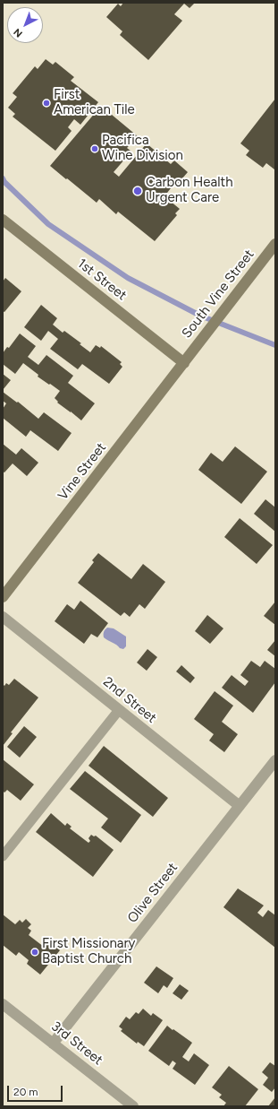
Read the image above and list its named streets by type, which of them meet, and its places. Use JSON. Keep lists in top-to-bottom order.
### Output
{
  "streets": {
    "street": [
      "1st Street",
      "South Vine Street",
      "Vine Street",
      "2nd Street",
      "Olive Street",
      "3rd Street"
    ]
  },
  "crossings": [
    ["1st Street", "South Vine Street"],
    ["1st Street", "Vine Street"],
    ["South Vine Street", "Vine Street"],
    ["2nd Street", "Olive Street"],
    ["Olive Street", "3rd Street"]
  ],
  "places": [
    "First American Tile",
    "Pacifica Wine Division",
    "Carbon Health Urgent Care",
    "First Missionary Baptist Church"
  ],
  "scale_bar": "20 m",
  "north": "bottom left"
}
